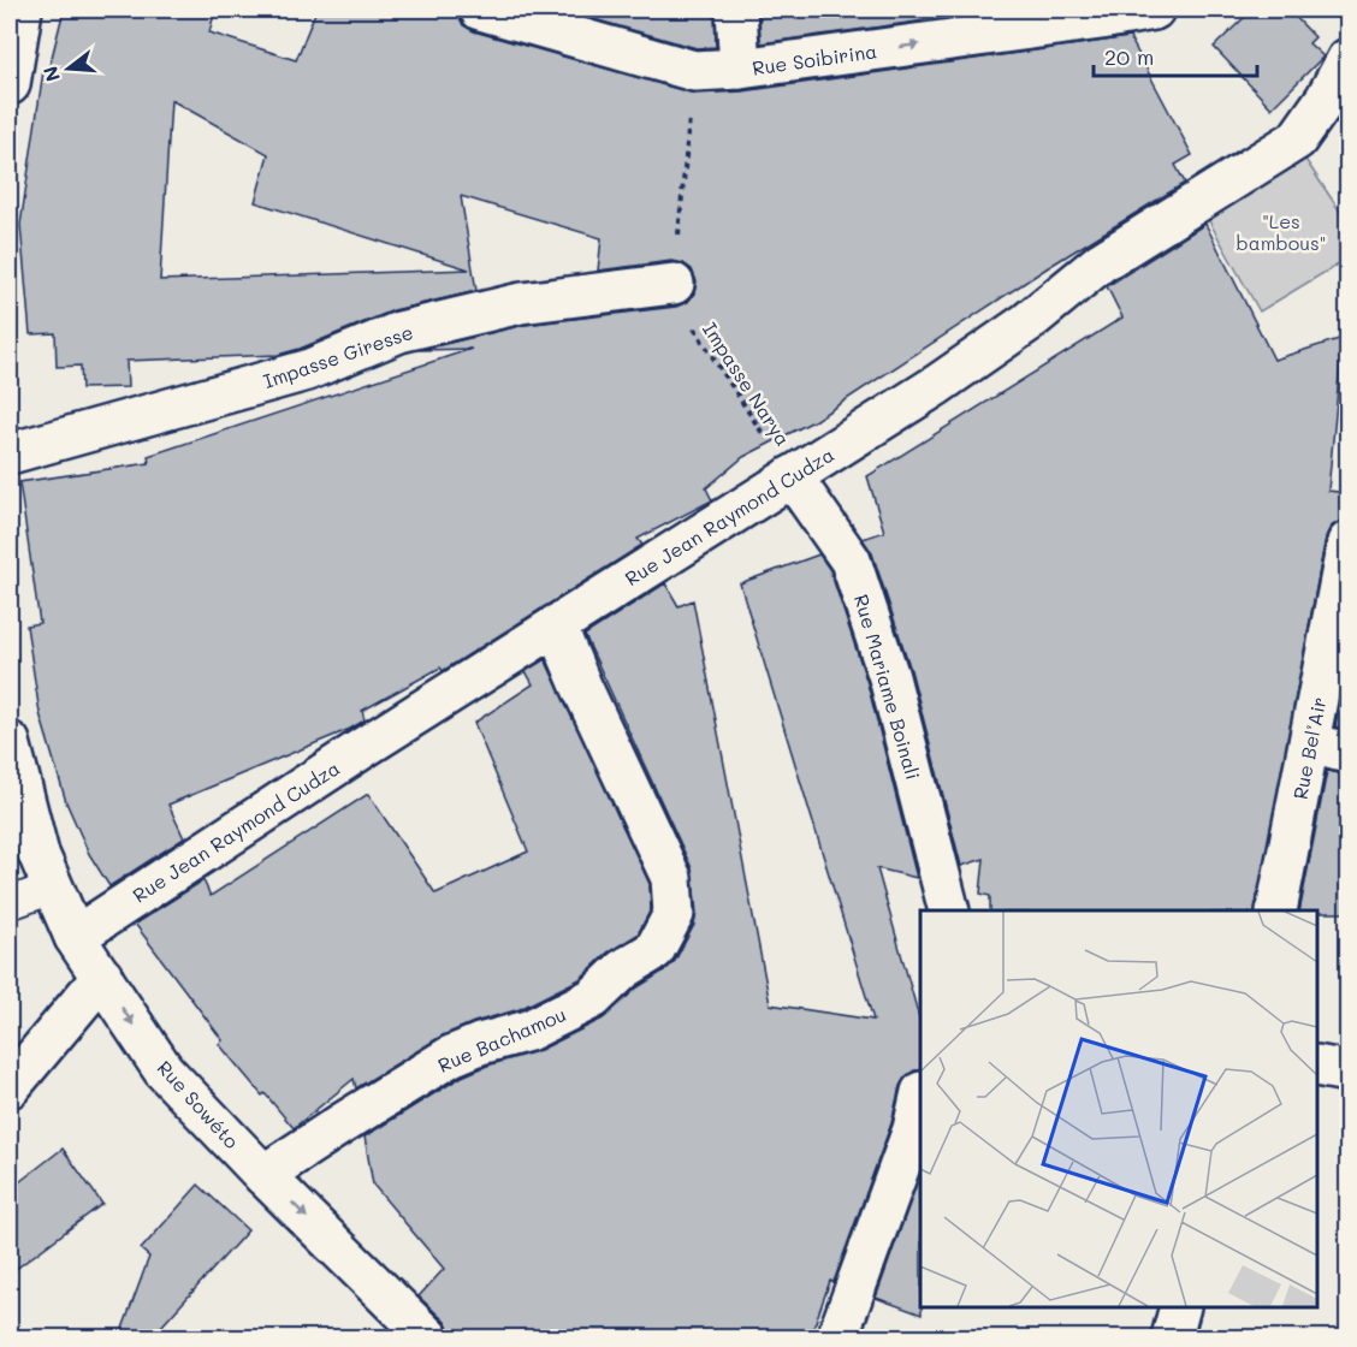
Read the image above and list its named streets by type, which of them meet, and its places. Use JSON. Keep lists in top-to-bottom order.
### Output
{
  "streets": {
    "street": [
      "Rue Soibirina",
      "Impasse Giresse",
      "Rue Jean Raymond Cudza",
      "Rue Mariame Boinali",
      "Rue Bel’Air",
      "Rue Bachamou",
      "Rue Sowéto"
    ],
    "path": ["Impasse Narya"]
  },
  "crossings": [
    ["Impasse Giresse", "Impasse Narya"],
    ["Impasse Narya", "Rue Jean Raymond Cudza"],
    ["Impasse Narya", "Rue Mariame Boinali"],
    ["Rue Jean Raymond Cudza", "Rue Mariame Boinali"],
    ["Rue Jean Raymond Cudza", "Rue Bachamou"],
    ["Rue Jean Raymond Cudza", "Rue Sowéto"],
    ["Rue Bachamou", "Rue Sowéto"]
  ],
  "one_way": ["Rue Soibirina", "Rue Sowéto"],
  "parks": ["\"Les bambous\""],
  "scale_bar": "20 m",
  "north": "left"
}
